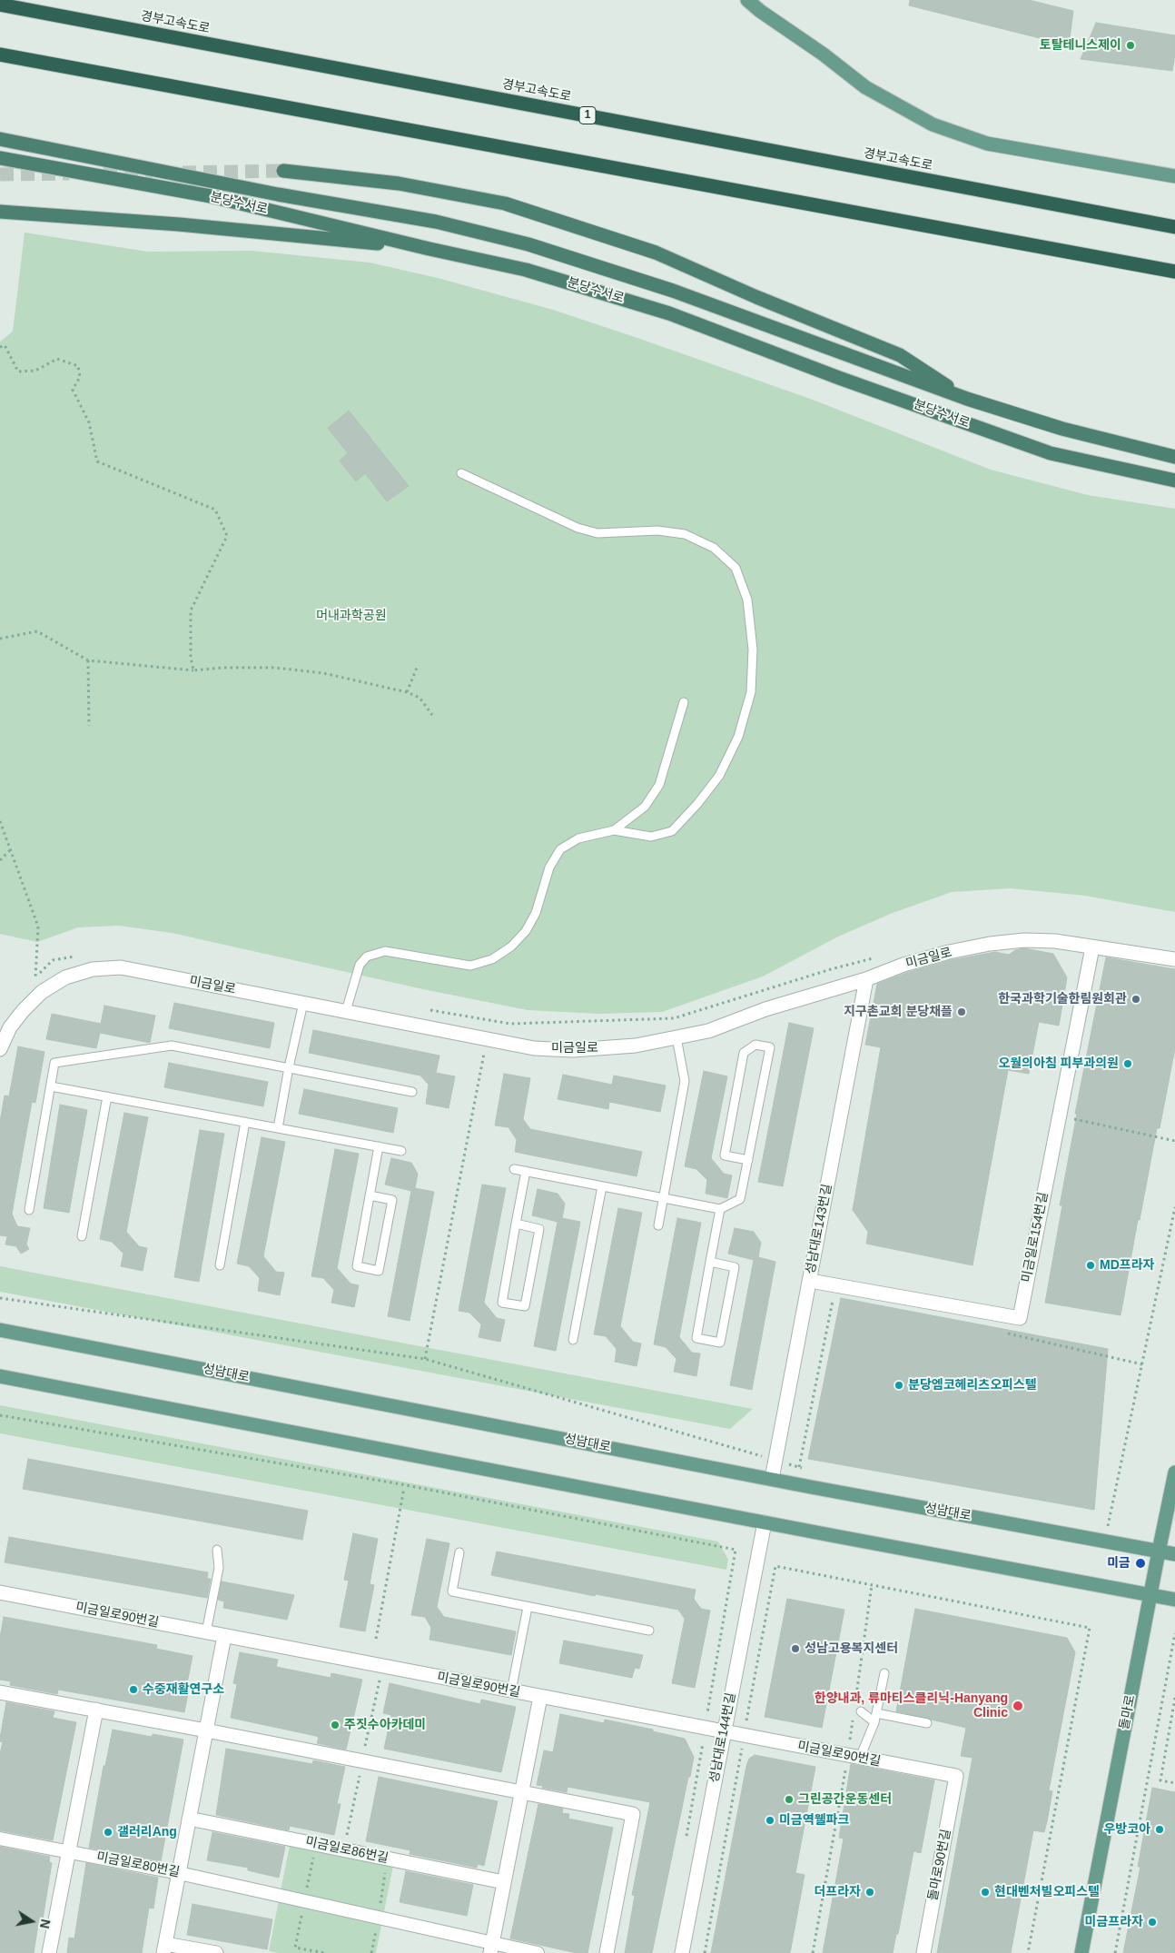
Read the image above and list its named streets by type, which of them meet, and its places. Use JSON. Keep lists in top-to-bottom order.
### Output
{
  "streets": {
    "highway": ["경부고속도로", "1", "분당수서로"],
    "main road": ["성남대로", "돌마로"],
    "street": [
      "미금일로",
      "성남대로143번길",
      "미금일로154번길",
      "미금일로90번길",
      "성남대로144번길",
      "미금일로86번길",
      "미금일로80번길",
      "돌마로90번길"
    ]
  },
  "crossings": [
    ["미금일로", "성남대로143번길"],
    ["미금일로", "미금일로154번길"],
    ["성남대로143번길", "미금일로154번길"],
    ["성남대로143번길", "성남대로"],
    ["성남대로", "돌마로"],
    ["미금일로90번길", "성남대로144번길"],
    ["미금일로90번길", "돌마로90번길"]
  ],
  "parks": ["머내과학공원"],
  "places": [
    "토탈테니스제이",
    "한국과학기술한림원회관",
    "지구촌교회 분당채플",
    "오월의아침 피부과의원",
    "MD프라자",
    "분당엠코헤리츠오피스텔",
    "미금",
    "성남고용복지센터",
    "수중재활연구소",
    "한양내과, 류마티스클리닉-Hanyang Clinic",
    "주짓수아카데미",
    "그린공간운동센터",
    "미금역웰파크",
    "우방코아",
    "갤러리Ang",
    "더프라자",
    "현대벤처빌오피스텔",
    "미금프라자"
  ],
  "north": "right"
}
